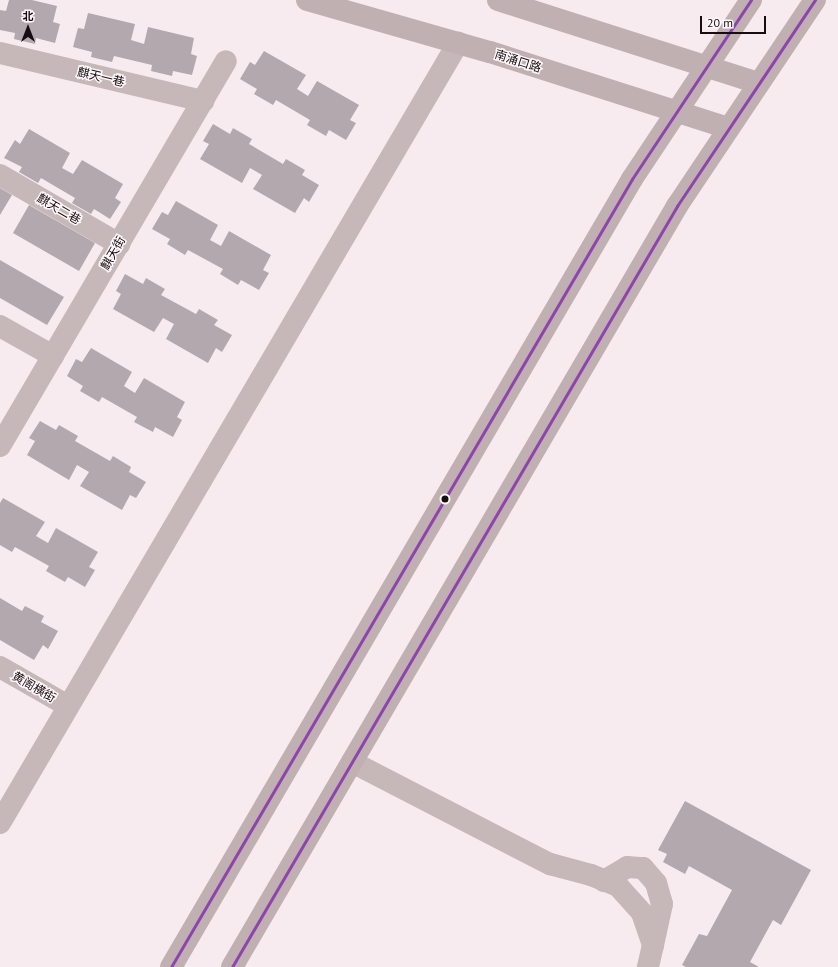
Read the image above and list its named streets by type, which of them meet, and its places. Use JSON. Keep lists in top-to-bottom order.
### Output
{
  "streets": {
    "main road": ["南涌口路"],
    "street": [
      "麒天一巷",
      "麒天二巷",
      "麒天街",
      "黄阁横街"
    ]
  },
  "crossings": [
    ["麒天一巷", "麒天街"],
    ["麒天二巷", "麒天街"]
  ],
  "scale_bar": "20 m",
  "north": "top"
}
